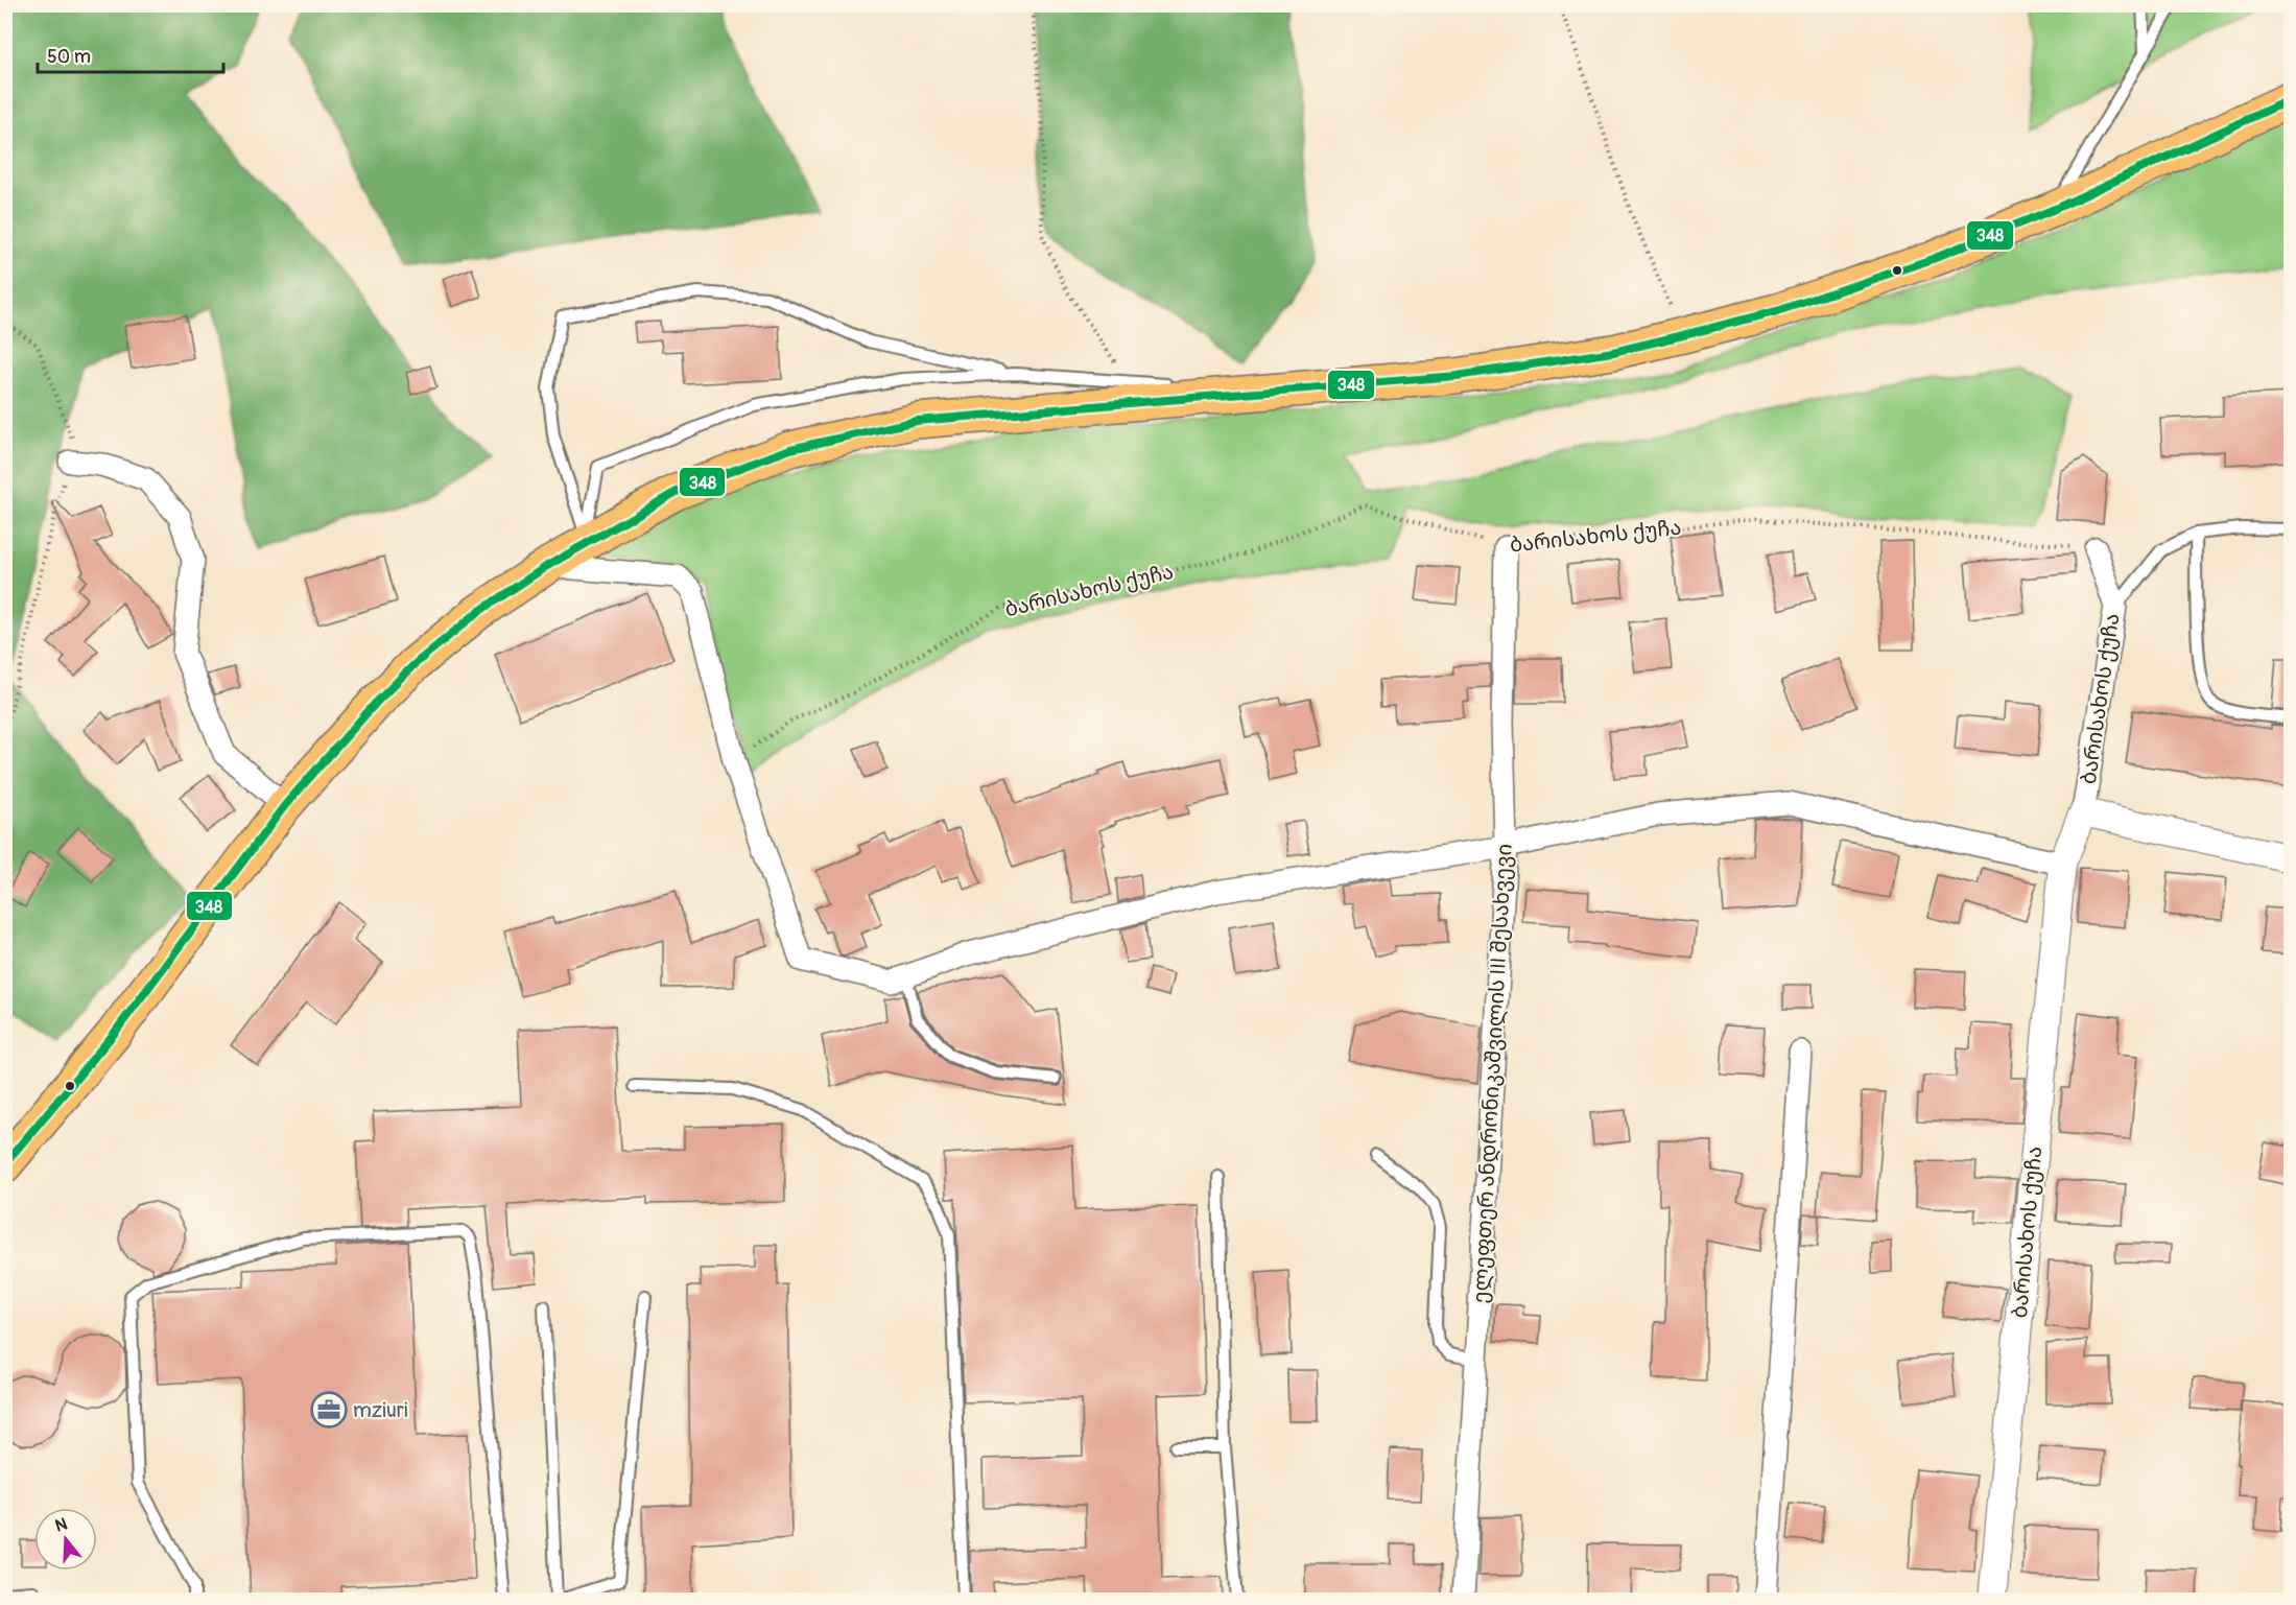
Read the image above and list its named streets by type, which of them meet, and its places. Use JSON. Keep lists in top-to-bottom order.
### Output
{
  "streets": {
    "street": ["ბარისახოს ქუჩა", "ელეფთერ ანდრონიკაშვილის III შესახვევი"]
  },
  "crossings": [
    ["ბარისახოს ქუჩა", "ელეფთერ ანდრონიკაშვილის III შესახვევი"]
  ],
  "places": {
    "office": ["mziuri"]
  },
  "lines": ["transit line 348"],
  "scale_bar": "50 m",
  "north": "top"
}
